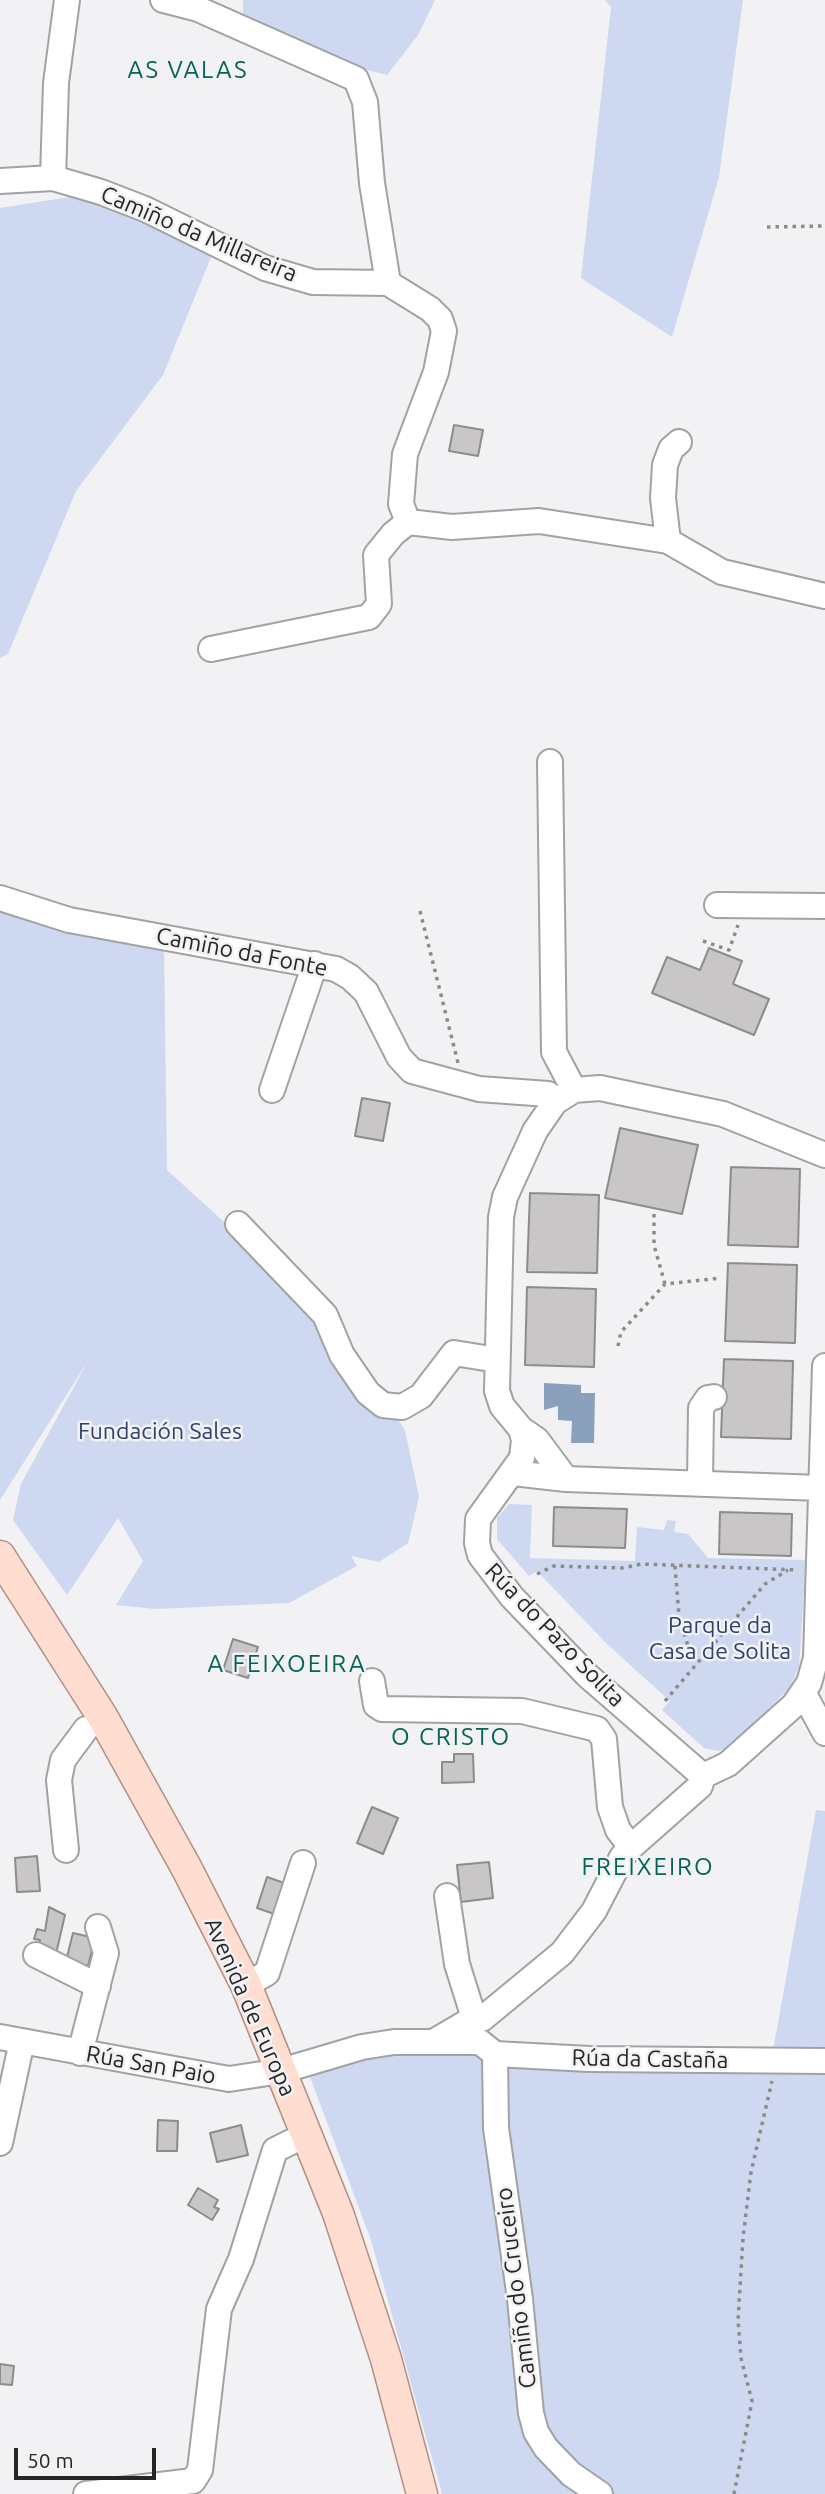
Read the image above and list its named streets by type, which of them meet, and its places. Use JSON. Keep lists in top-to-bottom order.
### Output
{
  "streets": {
    "main road": ["Avenida de Europa"],
    "street": [
      "Camiño da Millareira",
      "Camiño da Fonte",
      "Rúa do Pazo Solita",
      "Rúa da Castaña",
      "Rúa San Paio",
      "Camiño do Cruceiro"
    ]
  },
  "crossings": [
    ["Avenida de Europa", "Rúa San Paio"],
    ["Rúa da Castaña", "Camiño do Cruceiro"]
  ],
  "districts": [
    "AS VALAS",
    "A FEIXOEIRA",
    "O CRISTO",
    "FREIXEIRO"
  ],
  "parks": ["Fundación Sales", "Parque da Casa de Solita"],
  "scale_bar": "50 m"
}
